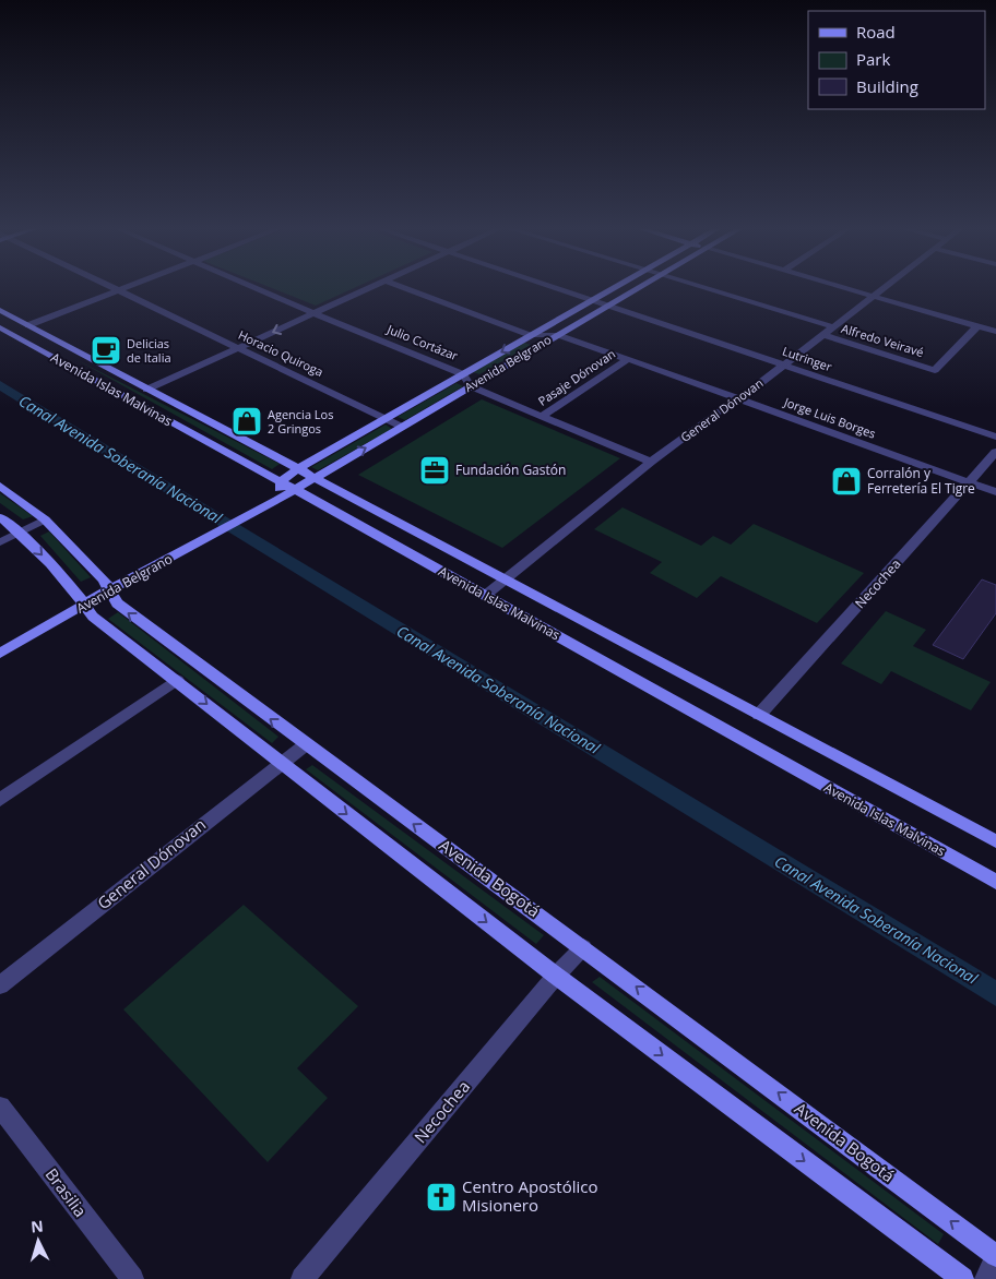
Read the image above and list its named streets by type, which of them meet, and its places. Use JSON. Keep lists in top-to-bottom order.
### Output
{
  "streets": {
    "main road": ["Avenida Belgrano", "Avenida Islas Malvinas", "Avenida Bogotá"],
    "street": [
      "Alfredo Veiravé",
      "Julio Cortázar",
      "Horacio Quiroga",
      "Lutringer",
      "Pasaje Dónovan",
      "General Dónovan",
      "Jorge Luis Borges",
      "Necochea",
      "Brasilia"
    ]
  },
  "crossings": [
    ["Alfredo Veiravé", "General Dónovan"],
    ["Julio Cortázar", "Avenida Belgrano"],
    ["Horacio Quiroga", "Avenida Belgrano"],
    ["Lutringer", "Avenida Belgrano"],
    ["Lutringer", "General Dónovan"],
    ["Avenida Belgrano", "Avenida Islas Malvinas"],
    ["Avenida Belgrano", "Jorge Luis Borges"],
    ["Avenida Belgrano", "Avenida Bogotá"],
    ["Pasaje Dónovan", "Jorge Luis Borges"],
    ["Avenida Islas Malvinas", "General Dónovan"],
    ["Avenida Islas Malvinas", "Necochea"],
    ["General Dónovan", "Jorge Luis Borges"],
    ["General Dónovan", "Avenida Bogotá"],
    ["Jorge Luis Borges", "Necochea"],
    ["Necochea", "Avenida Bogotá"]
  ],
  "water": ["Canal Avenida Soberanía Nacional"],
  "places": {
    "cafe": ["Delicias de Italia"],
    "shop": ["Agencia Los 2 Gringos", "Corralón y Ferretería El Tigre"],
    "office": ["Fundación Gastón"],
    "church": ["Centro Apostólico Misionero"]
  },
  "legend": ["Road", "Park", "Building"],
  "north": "top"
}
